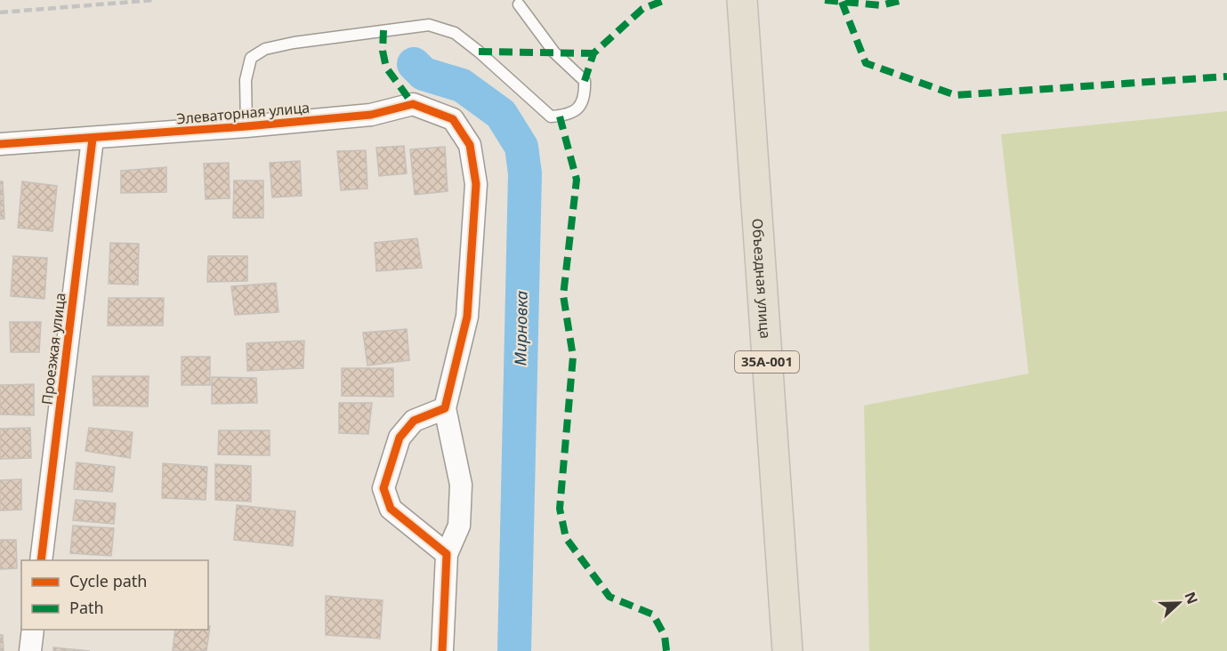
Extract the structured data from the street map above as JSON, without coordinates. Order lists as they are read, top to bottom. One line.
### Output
{"streets":{"highway":["Объездная улица","35А-001"],"street":["Элеваторная улица","Проезжая улица"]},"crossings":[["Элеваторная улица","Проезжая улица"]],"water":["Мирновка"],"legend":["Cycle path","Path"],"north":"right"}
